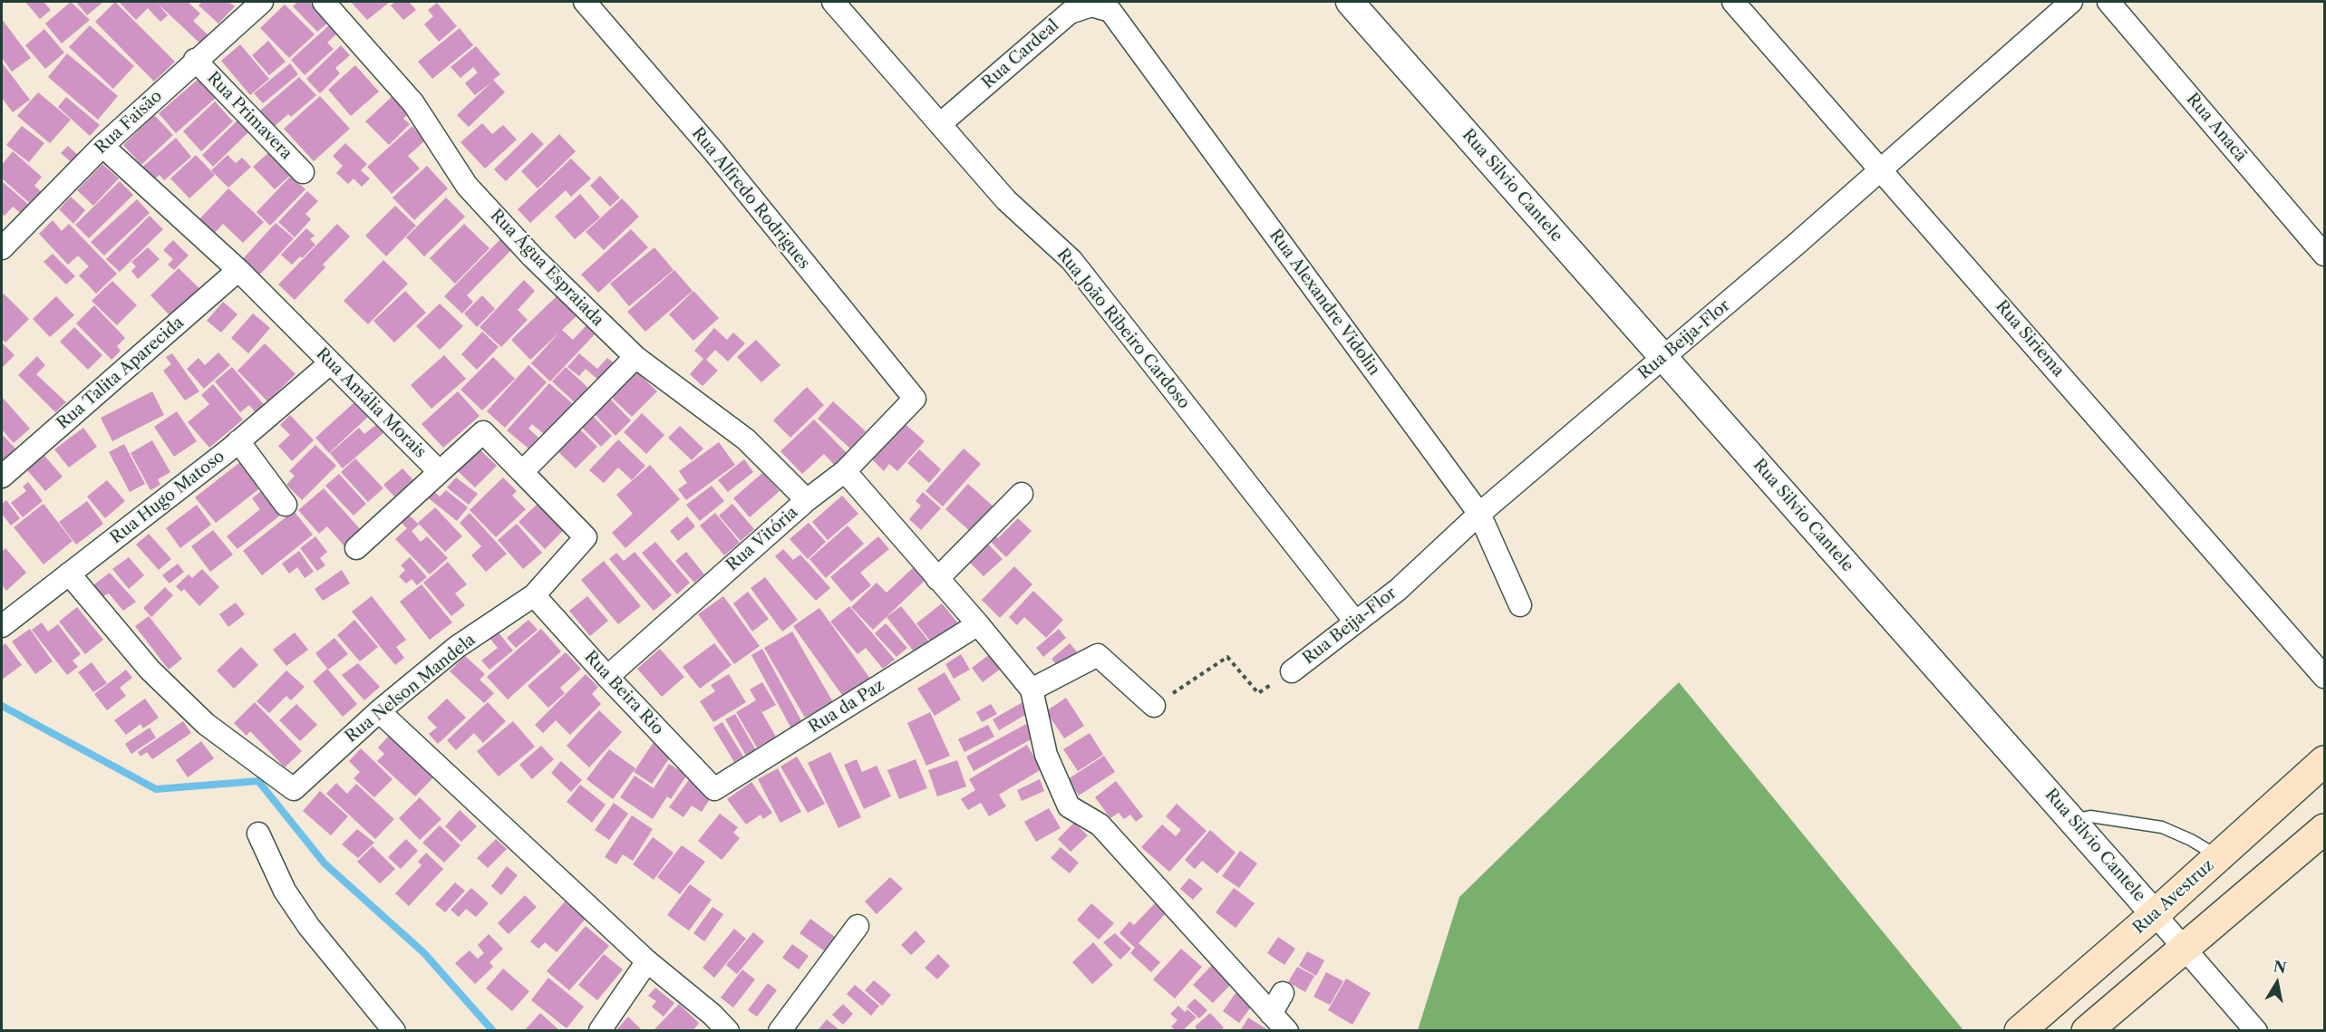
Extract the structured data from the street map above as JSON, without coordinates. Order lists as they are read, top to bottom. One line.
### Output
{"streets":{"main road":["Rua Avestruz"],"street":["Rua Cardeal","Rua Primavera","Rua Faisão","Rua Anacã","Rua Silvio Cantele","Rua Alfredo Rodrigues","Rua Água Espraiada","Rua Alexandre Vidolin","Rua João Ribeiro Cardoso","Rua Siriema","Rua Beija-Flor","Rua Talita Aparecida","Rua Amália Morais","Rua Hugo Matoso","Rua Vitória","Rua Nelson Mandela","Rua Beira Rio","Rua da Paz"]},"crossings":[["Rua Cardeal","Rua Alexandre Vidolin"],["Rua Cardeal","Rua João Ribeiro Cardoso"],["Rua Primavera","Rua Faisão"],["Rua Faisão","Rua Amália Morais"],["Rua Silvio Cantele","Rua Beija-Flor"],["Rua Silvio Cantele","Rua Avestruz"],["Rua Alfredo Rodrigues","Rua Vitória"],["Rua Água Espraiada","Rua Vitória"],["Rua Alexandre Vidolin","Rua Beija-Flor"],["Rua João Ribeiro Cardoso","Rua Beija-Flor"],["Rua Siriema","Rua Beija-Flor"],["Rua Talita Aparecida","Rua Amália Morais"],["Rua Amália Morais","Rua Hugo Matoso"],["Rua Amália Morais","Rua Nelson Mandela"],["Rua Hugo Matoso","Rua Nelson Mandela"],["Rua Vitória","Rua Beira Rio"],["Rua Nelson Mandela","Rua Beira Rio"],["Rua Beira Rio","Rua da Paz"]],"north":"top"}
